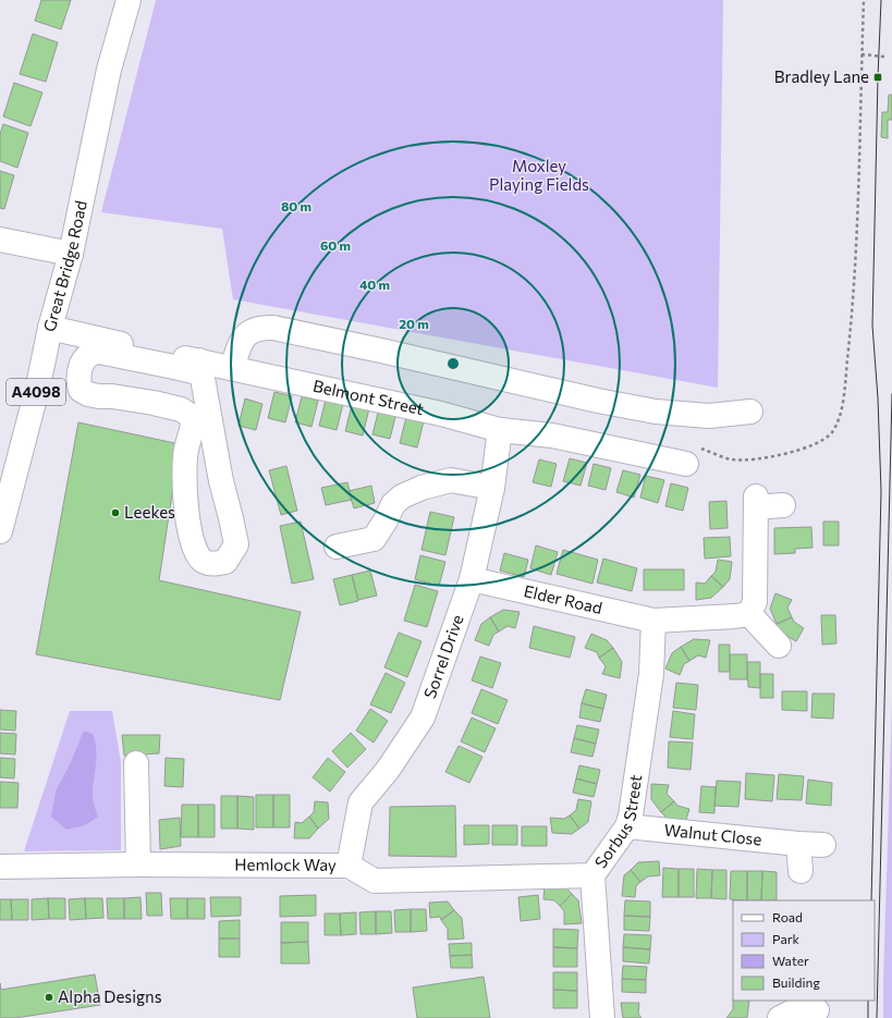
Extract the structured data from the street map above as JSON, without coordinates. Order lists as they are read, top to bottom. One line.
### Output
{"streets":{"street":["Great Bridge Road","A4098","Belmont Street","Elder Road","Sorrel Drive","Sorbus Street","Walnut Close","Hemlock Way"]},"crossings":[["Great Bridge Road","Belmont Street"],["Belmont Street","Sorrel Drive"],["Elder Road","Sorrel Drive"],["Elder Road","Sorbus Street"],["Sorrel Drive","Hemlock Way"],["Sorbus Street","Walnut Close"],["Sorbus Street","Hemlock Way"]],"parks":["Moxley Playing Fields"],"places":{"transit":["Bradley Lane"],"other":["Leekes","Alpha Designs"]},"legend":["Road","Park","Water","Building"],"rings":["80 m","60 m","40 m","20 m"]}
